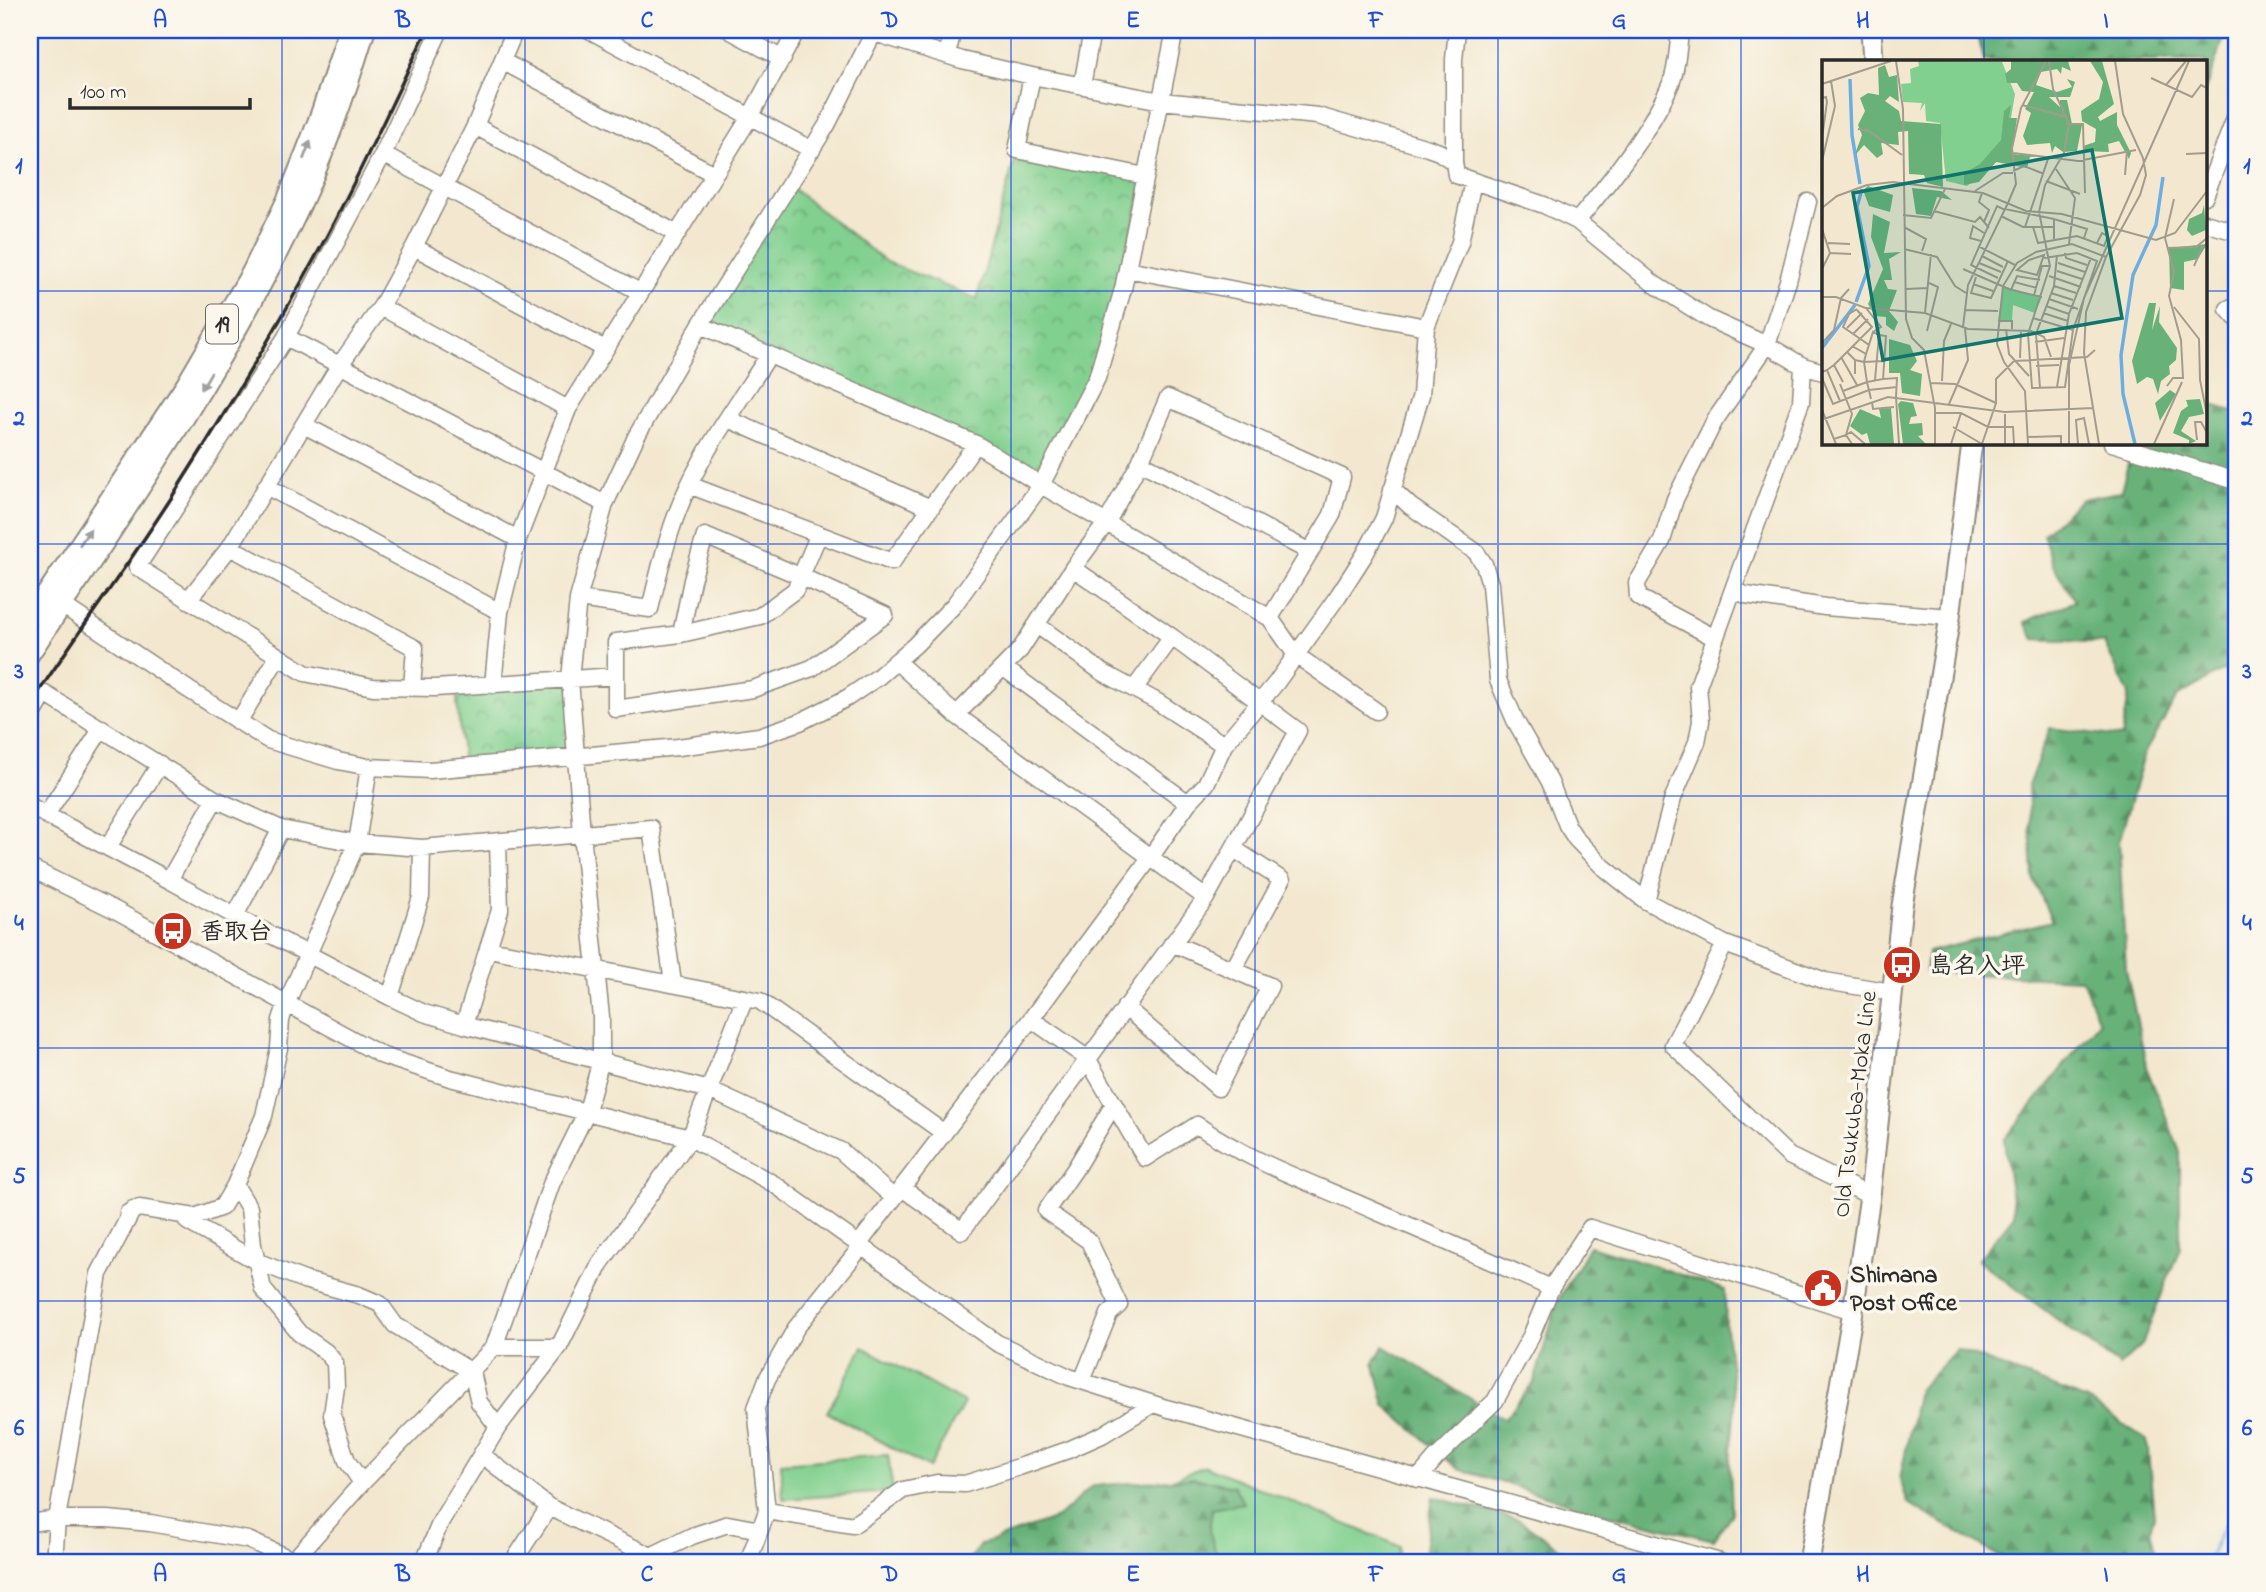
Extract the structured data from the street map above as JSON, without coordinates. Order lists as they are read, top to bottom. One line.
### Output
{"streets":{"main road":["19","Old Tsukuba-Moka Line"]},"places":{"bus stop":["香取台","島名入坪"],"public building":["Shimana Post Office"]},"scale_bar":"100 m","grid":{"columns":["A","B","C","D","E","F","G","H","I"],"rows":["1","2","3","4","5","6"]}}
